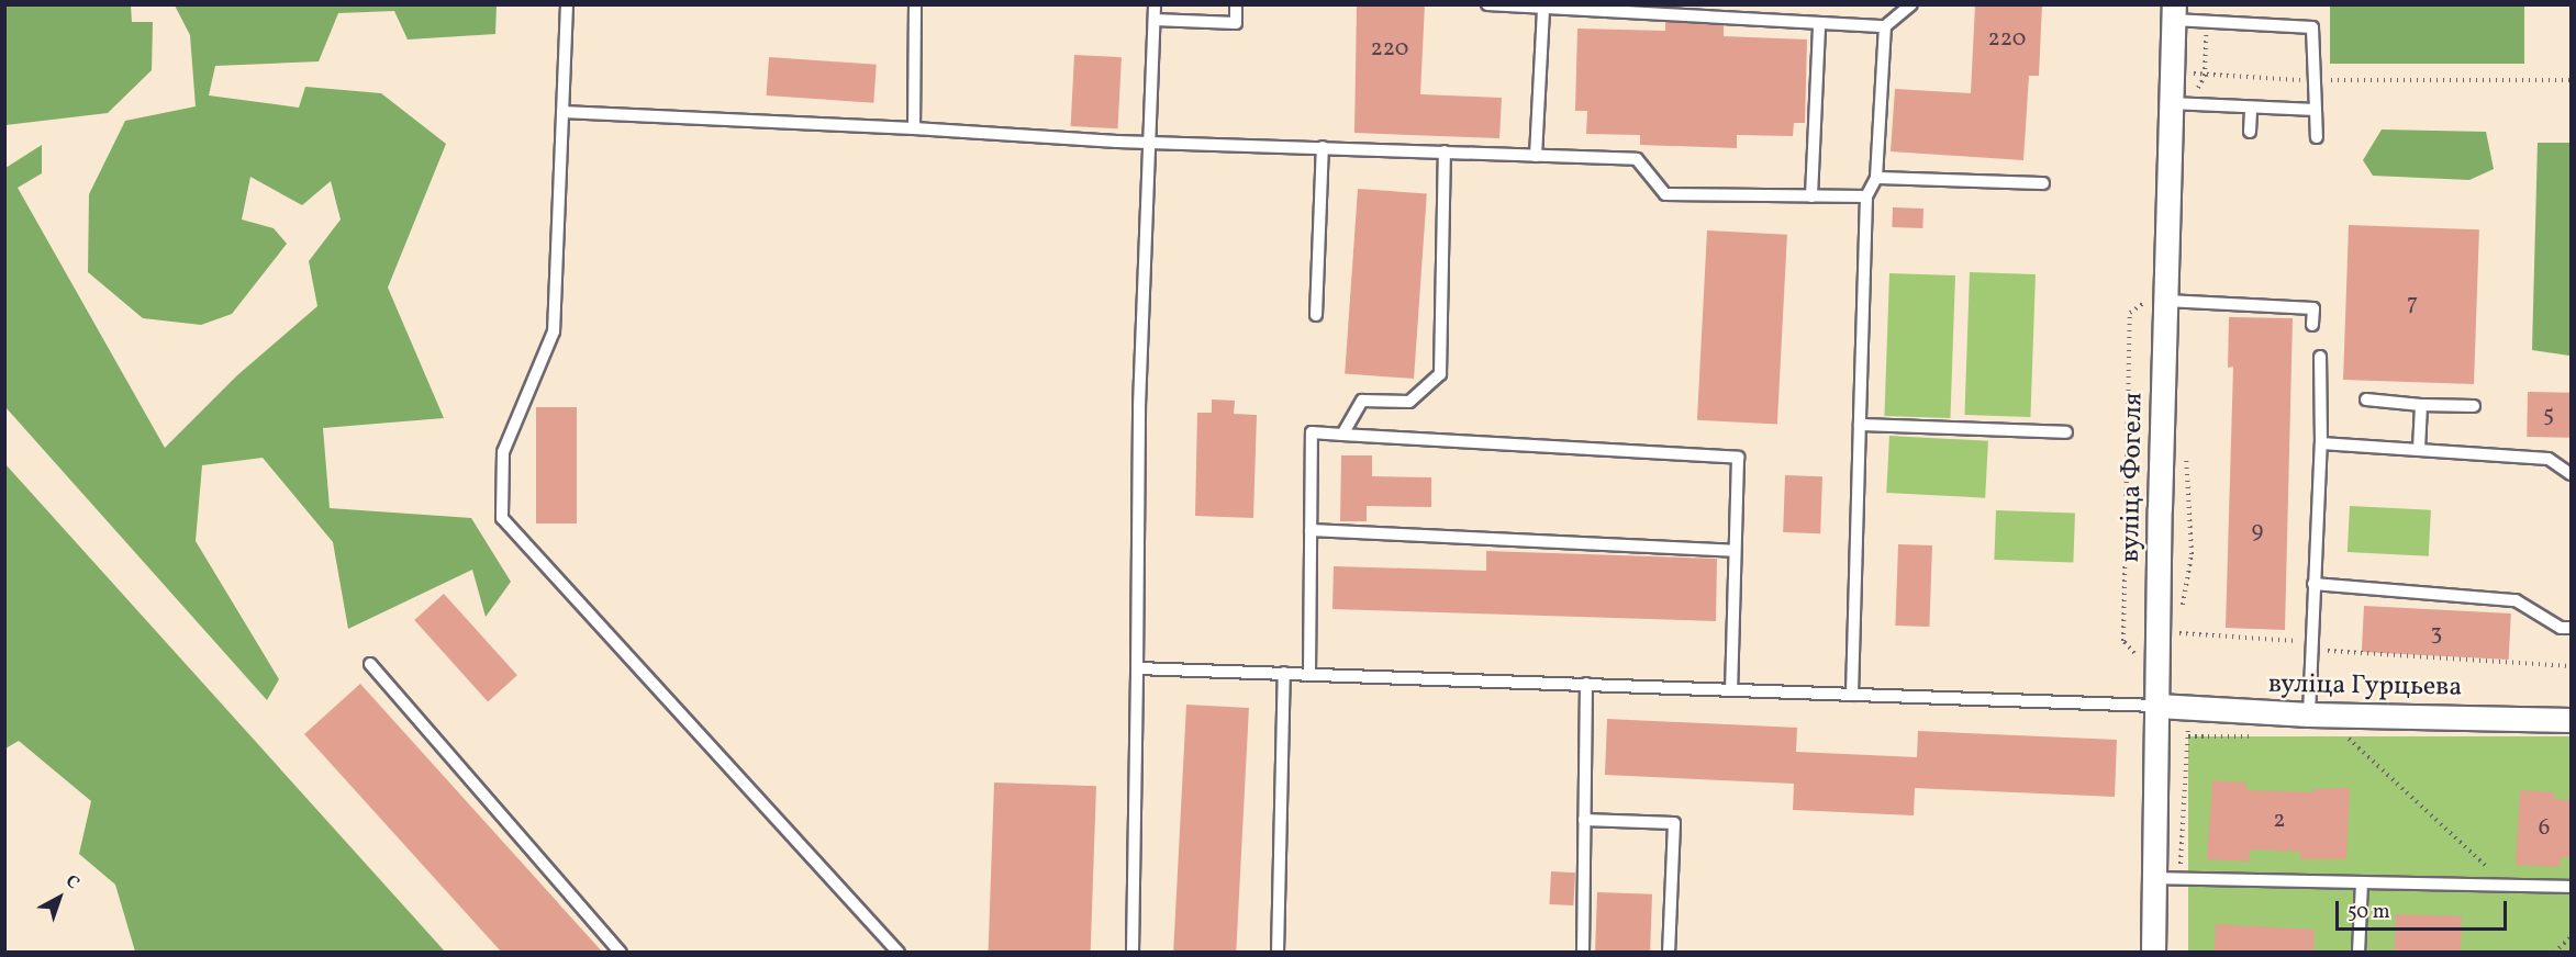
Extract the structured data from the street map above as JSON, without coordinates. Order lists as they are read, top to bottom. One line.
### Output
{"streets":{"street":["вуліца Фогеля","вуліца Гурцьева"]},"crossings":[["вуліца Фогеля","вуліца Гурцьева"]],"house_numbers":["220","220","7","5","9","3","2","6"],"scale_bar":"50 m","north":"top right"}
